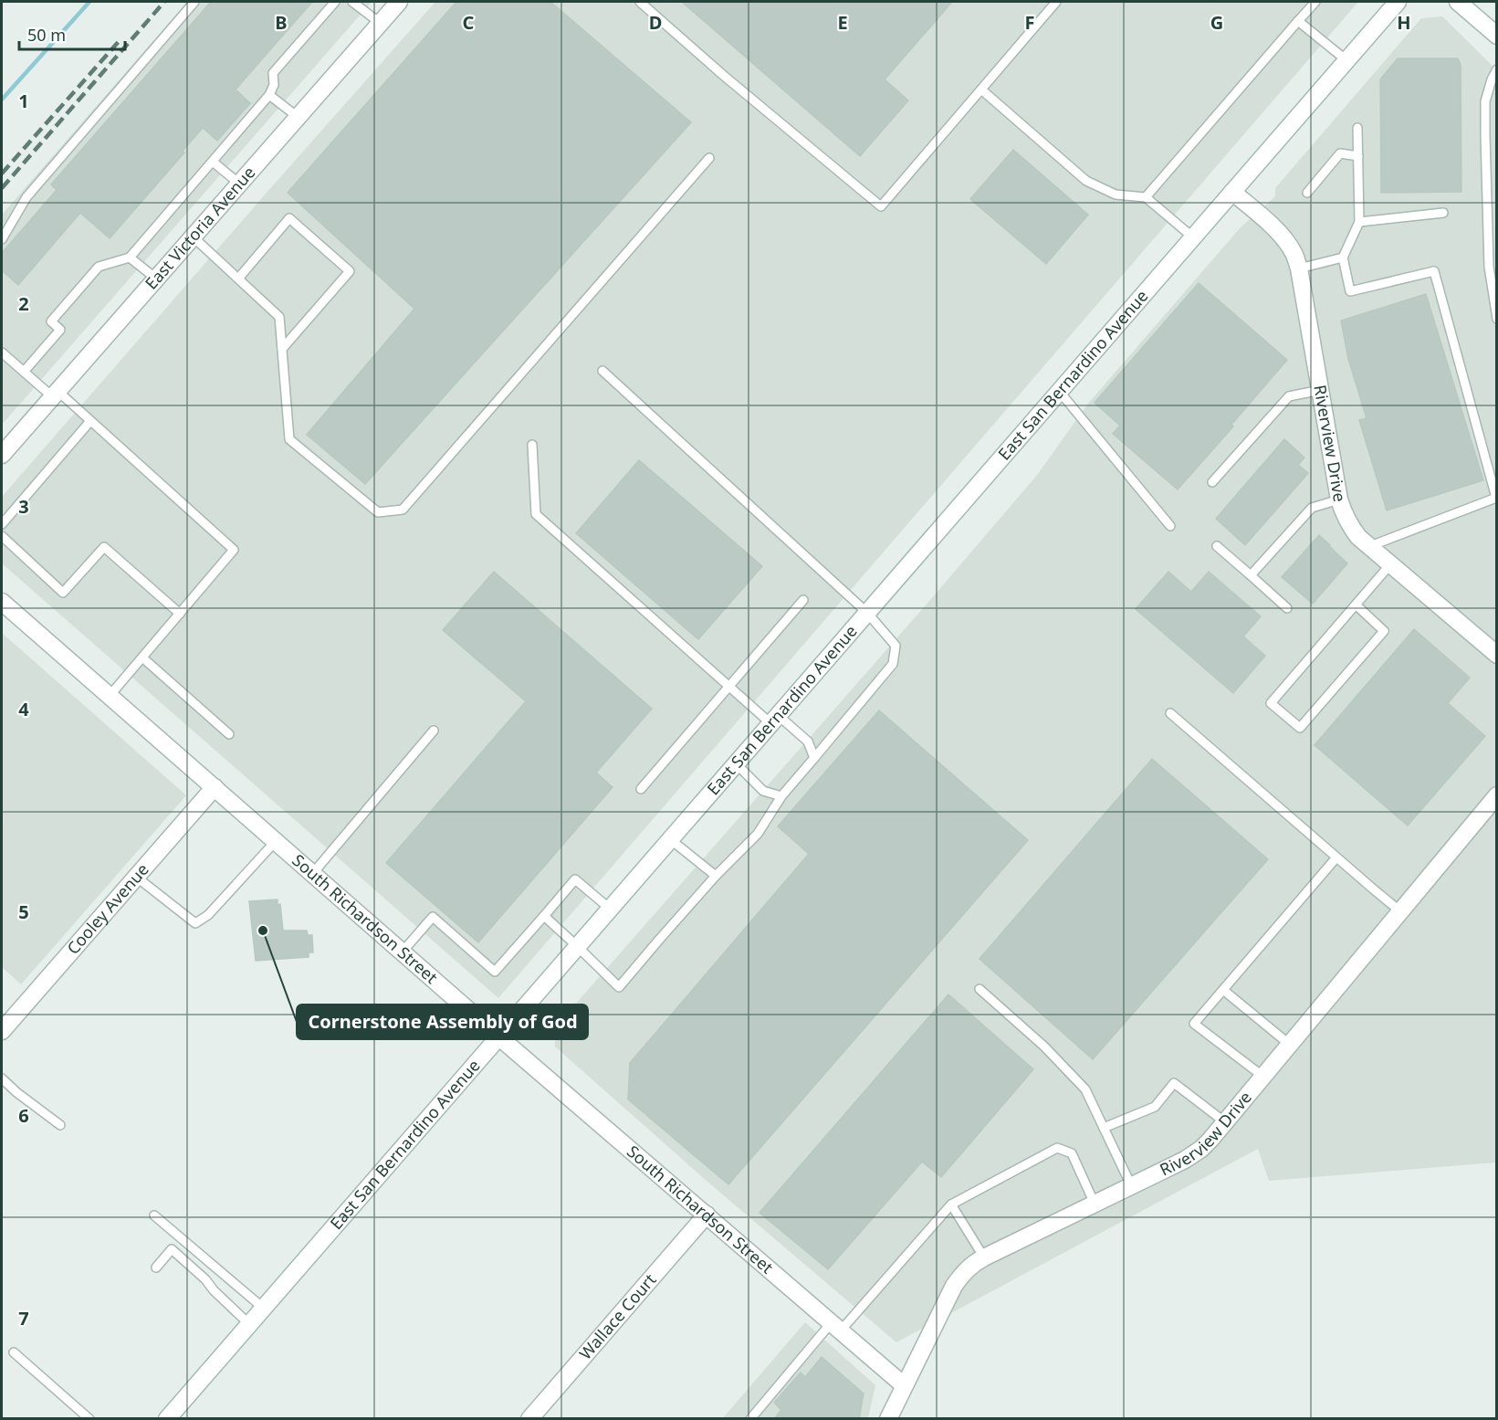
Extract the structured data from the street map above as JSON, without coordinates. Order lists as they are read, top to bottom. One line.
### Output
{"streets":{"street":["East Victoria Avenue","East San Bernardino Avenue","Riverview Drive","Cooley Avenue","South Richardson Street","Wallace Court"]},"crossings":[["East San Bernardino Avenue","Riverview Drive"],["East San Bernardino Avenue","South Richardson Street"],["Riverview Drive","South Richardson Street"],["Cooley Avenue","South Richardson Street"],["South Richardson Street","Wallace Court"]],"places":["Cornerstone Assembly of God"],"scale_bar":"50 m","grid":{"columns":["B","C","D","E","F","G","H"],"rows":["1","2","3","4","5","6","7"]}}
